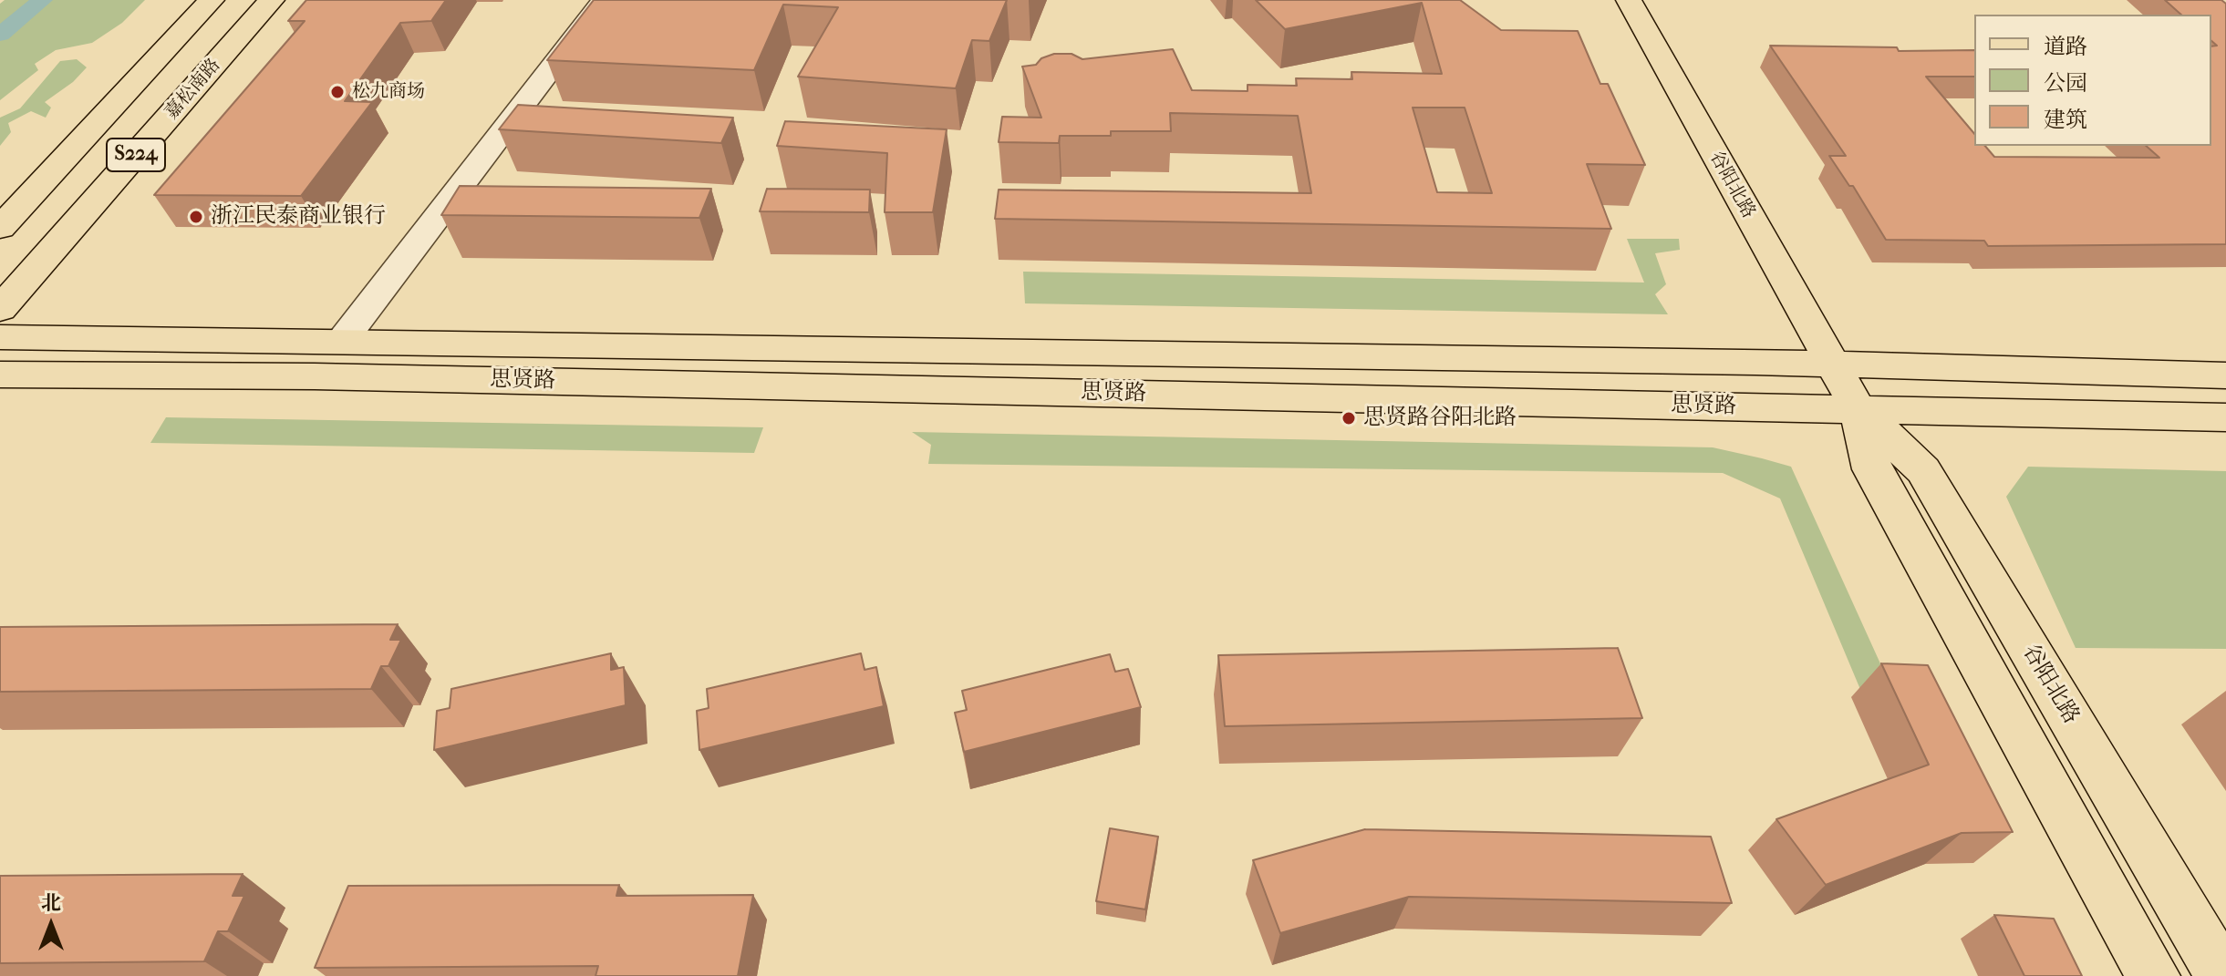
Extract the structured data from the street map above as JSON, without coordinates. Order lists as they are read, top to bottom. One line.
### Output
{"streets":{"main road":["嘉松南路","S224","谷阳北路","思贤路"]},"crossings":[["谷阳北路","思贤路"]],"places":["松九商场","浙江民泰商业银行","思贤路谷阳北路"],"legend":["道路","公园","建筑"],"north":"top"}
